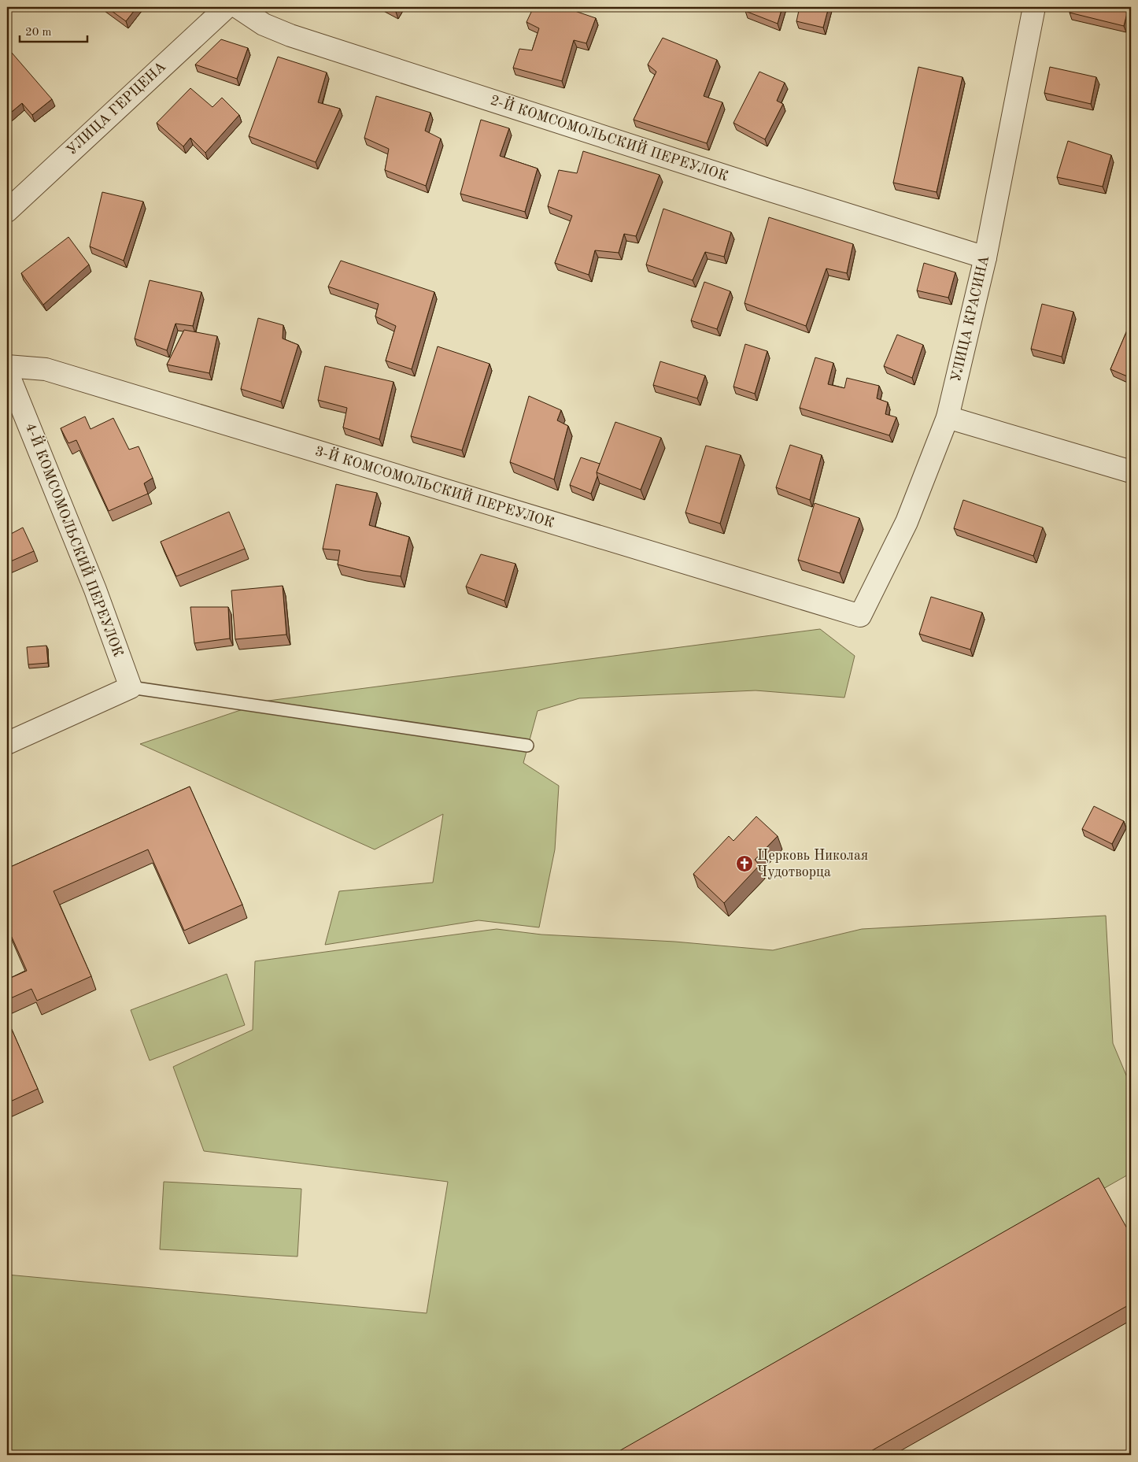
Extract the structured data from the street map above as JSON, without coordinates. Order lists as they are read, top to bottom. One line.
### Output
{"streets":{"street":["УЛИЦА ГЕРЦЕНА","2-Й КОМСОМОЛЬСКИЙ ПЕРЕУЛОК","УЛИЦА КРАСИНА","3-Й КОМСОМОЛЬСКИЙ ПЕРЕУЛОК","4-Й КОМСОМОЛЬСКИЙ ПЕРЕУЛОК"]},"crossings":[["2-Й КОМСОМОЛЬСКИЙ ПЕРЕУЛОК","УЛИЦА КРАСИНА"],["УЛИЦА КРАСИНА","3-Й КОМСОМОЛЬСКИЙ ПЕРЕУЛОК"]],"places":{"church":["Церковь Николая Чудотворца"]},"scale_bar":"20 m"}
